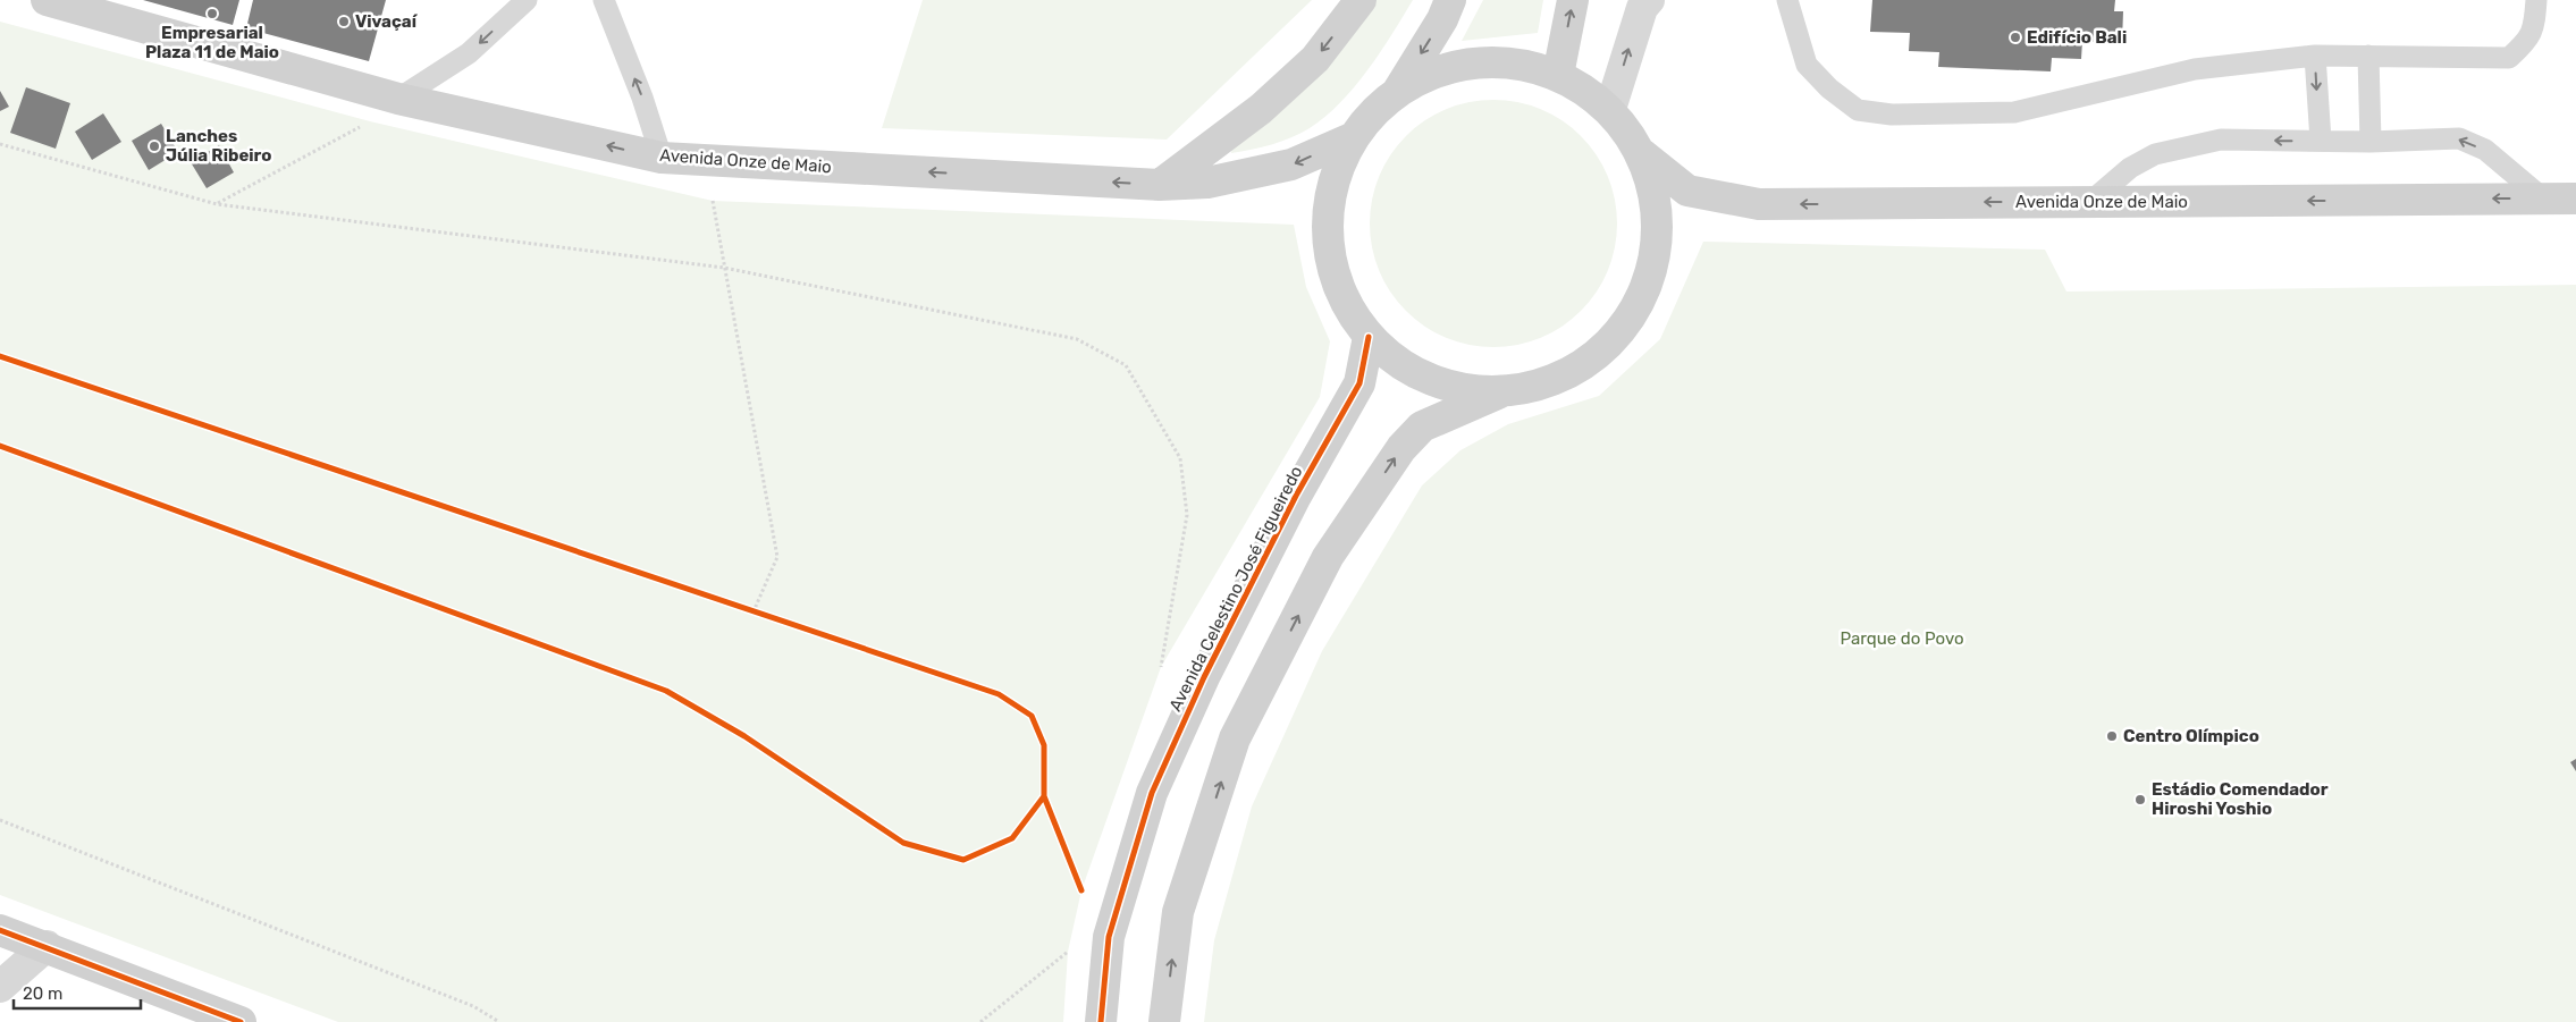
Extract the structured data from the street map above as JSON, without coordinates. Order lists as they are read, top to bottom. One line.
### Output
{"streets":{"street":["Avenida Onze de Maio","Avenida Celestino José Figueiredo"]},"one_way":["Avenida Onze de Maio"],"parks":["Parque do Povo"],"places":["Empresarial Plaza 11 de Maio","Vivaçaí","Edifício Bali","Lanches Júlia Ribeiro","Centro Olímpico","Estádio Comendador Hiroshi Yoshio"],"scale_bar":"20 m"}
